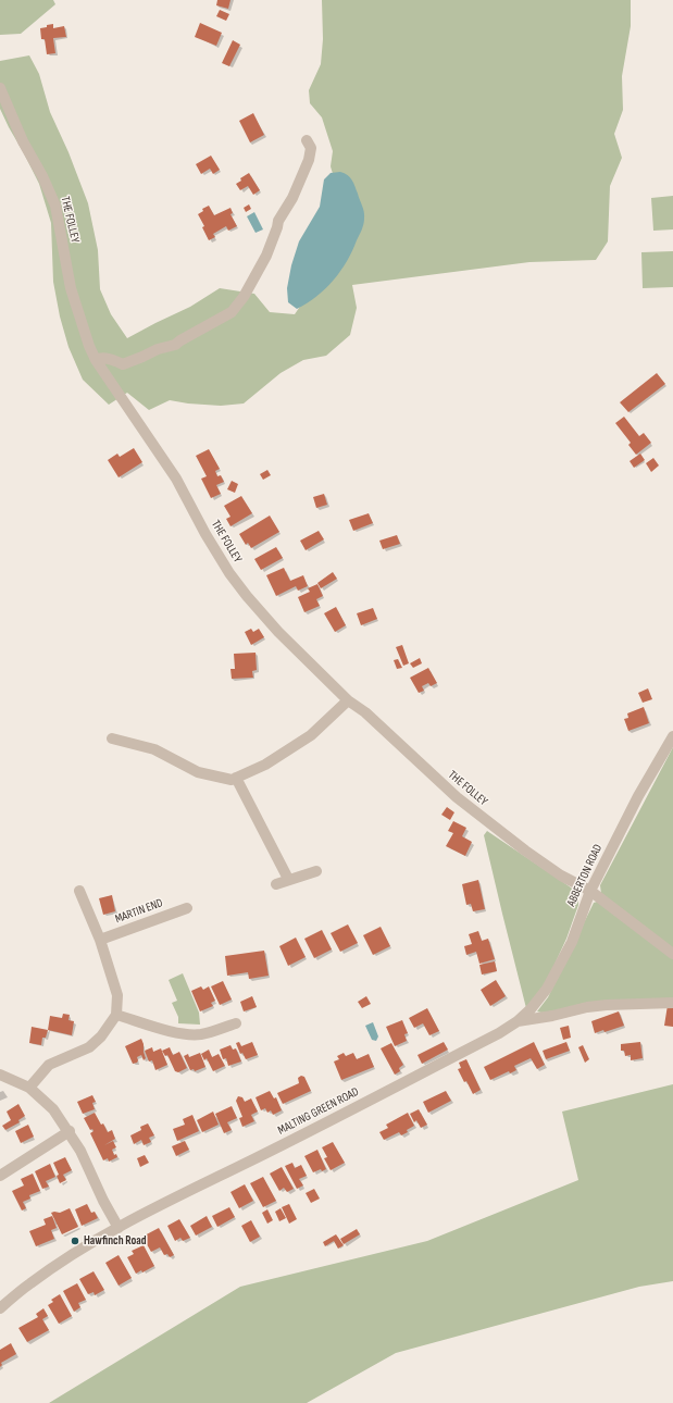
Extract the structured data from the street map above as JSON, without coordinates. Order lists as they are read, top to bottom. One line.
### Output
{"streets":{"street":["THE FOLLEY","ABBERTON ROAD","MARTIN END","MALTING GREEN ROAD"]},"crossings":[["THE FOLLEY","ABBERTON ROAD"],["ABBERTON ROAD","MALTING GREEN ROAD"]],"places":["Hawfinch Road"]}
